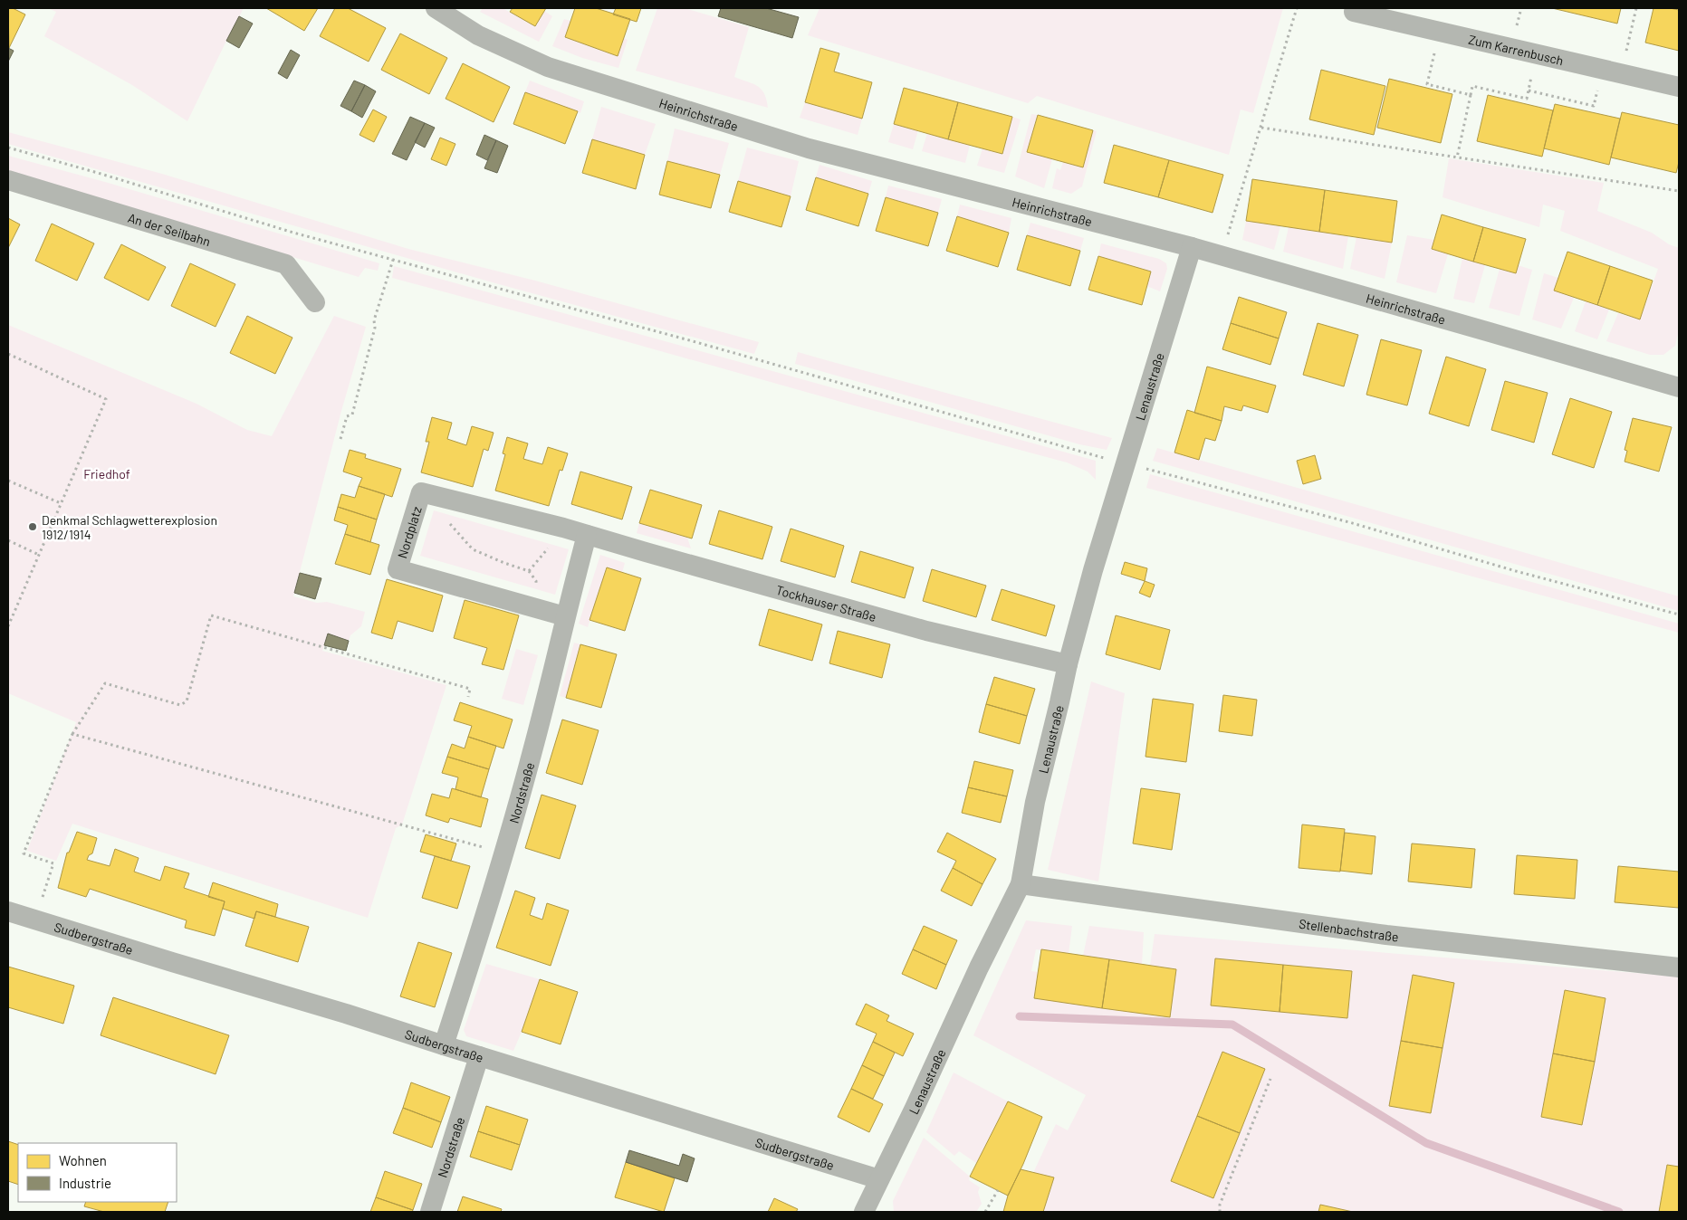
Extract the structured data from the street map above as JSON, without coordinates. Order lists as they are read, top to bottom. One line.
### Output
{"streets":{"street":["Zum Karrenbusch","Heinrichstraße","An der Seilbahn","Lenaustraße","Nordplatz","Tockhauser Straße","Nordstraße","Stellenbachstraße","Sudbergstraße"]},"crossings":[["Heinrichstraße","Lenaustraße"],["Lenaustraße","Tockhauser Straße"],["Lenaustraße","Stellenbachstraße"],["Lenaustraße","Sudbergstraße"],["Nordplatz","Tockhauser Straße"],["Nordplatz","Nordstraße"],["Tockhauser Straße","Nordstraße"],["Nordstraße","Sudbergstraße"]],"parks":["Friedhof"],"places":["Denkmal Schlagwetterexplosion 1912/1914"],"legend":["Wohnen","Industrie"]}
